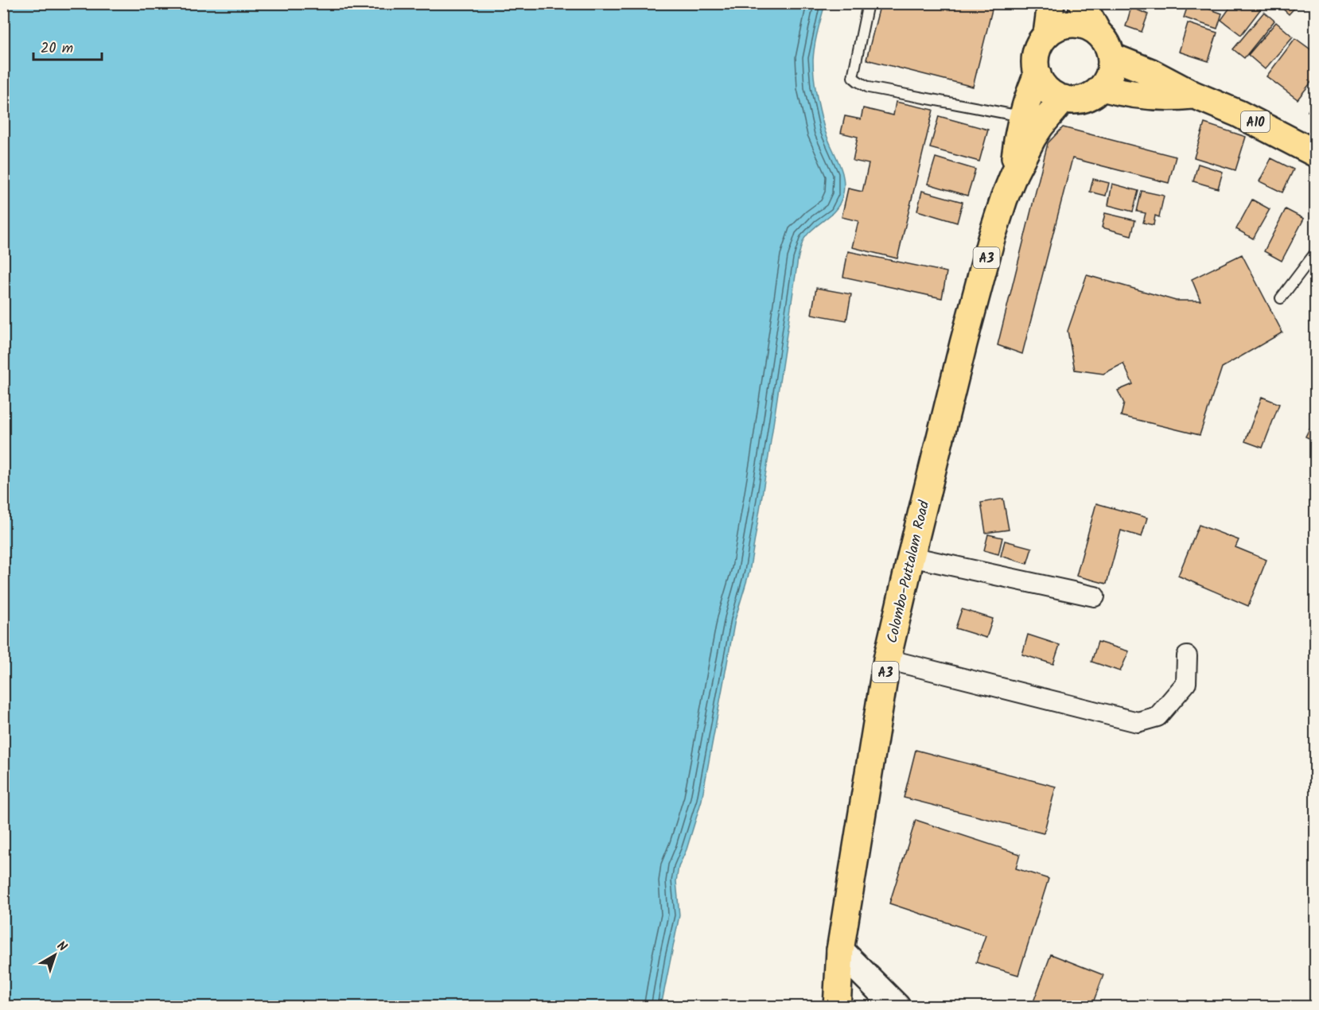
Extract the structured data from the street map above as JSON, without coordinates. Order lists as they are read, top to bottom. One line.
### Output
{"streets":{"main road":["A10","A3","Colombo-Puttalam Road"]},"crossings":[["A10","Colombo-Puttalam Road"]],"scale_bar":"20 m","north":"top right"}
